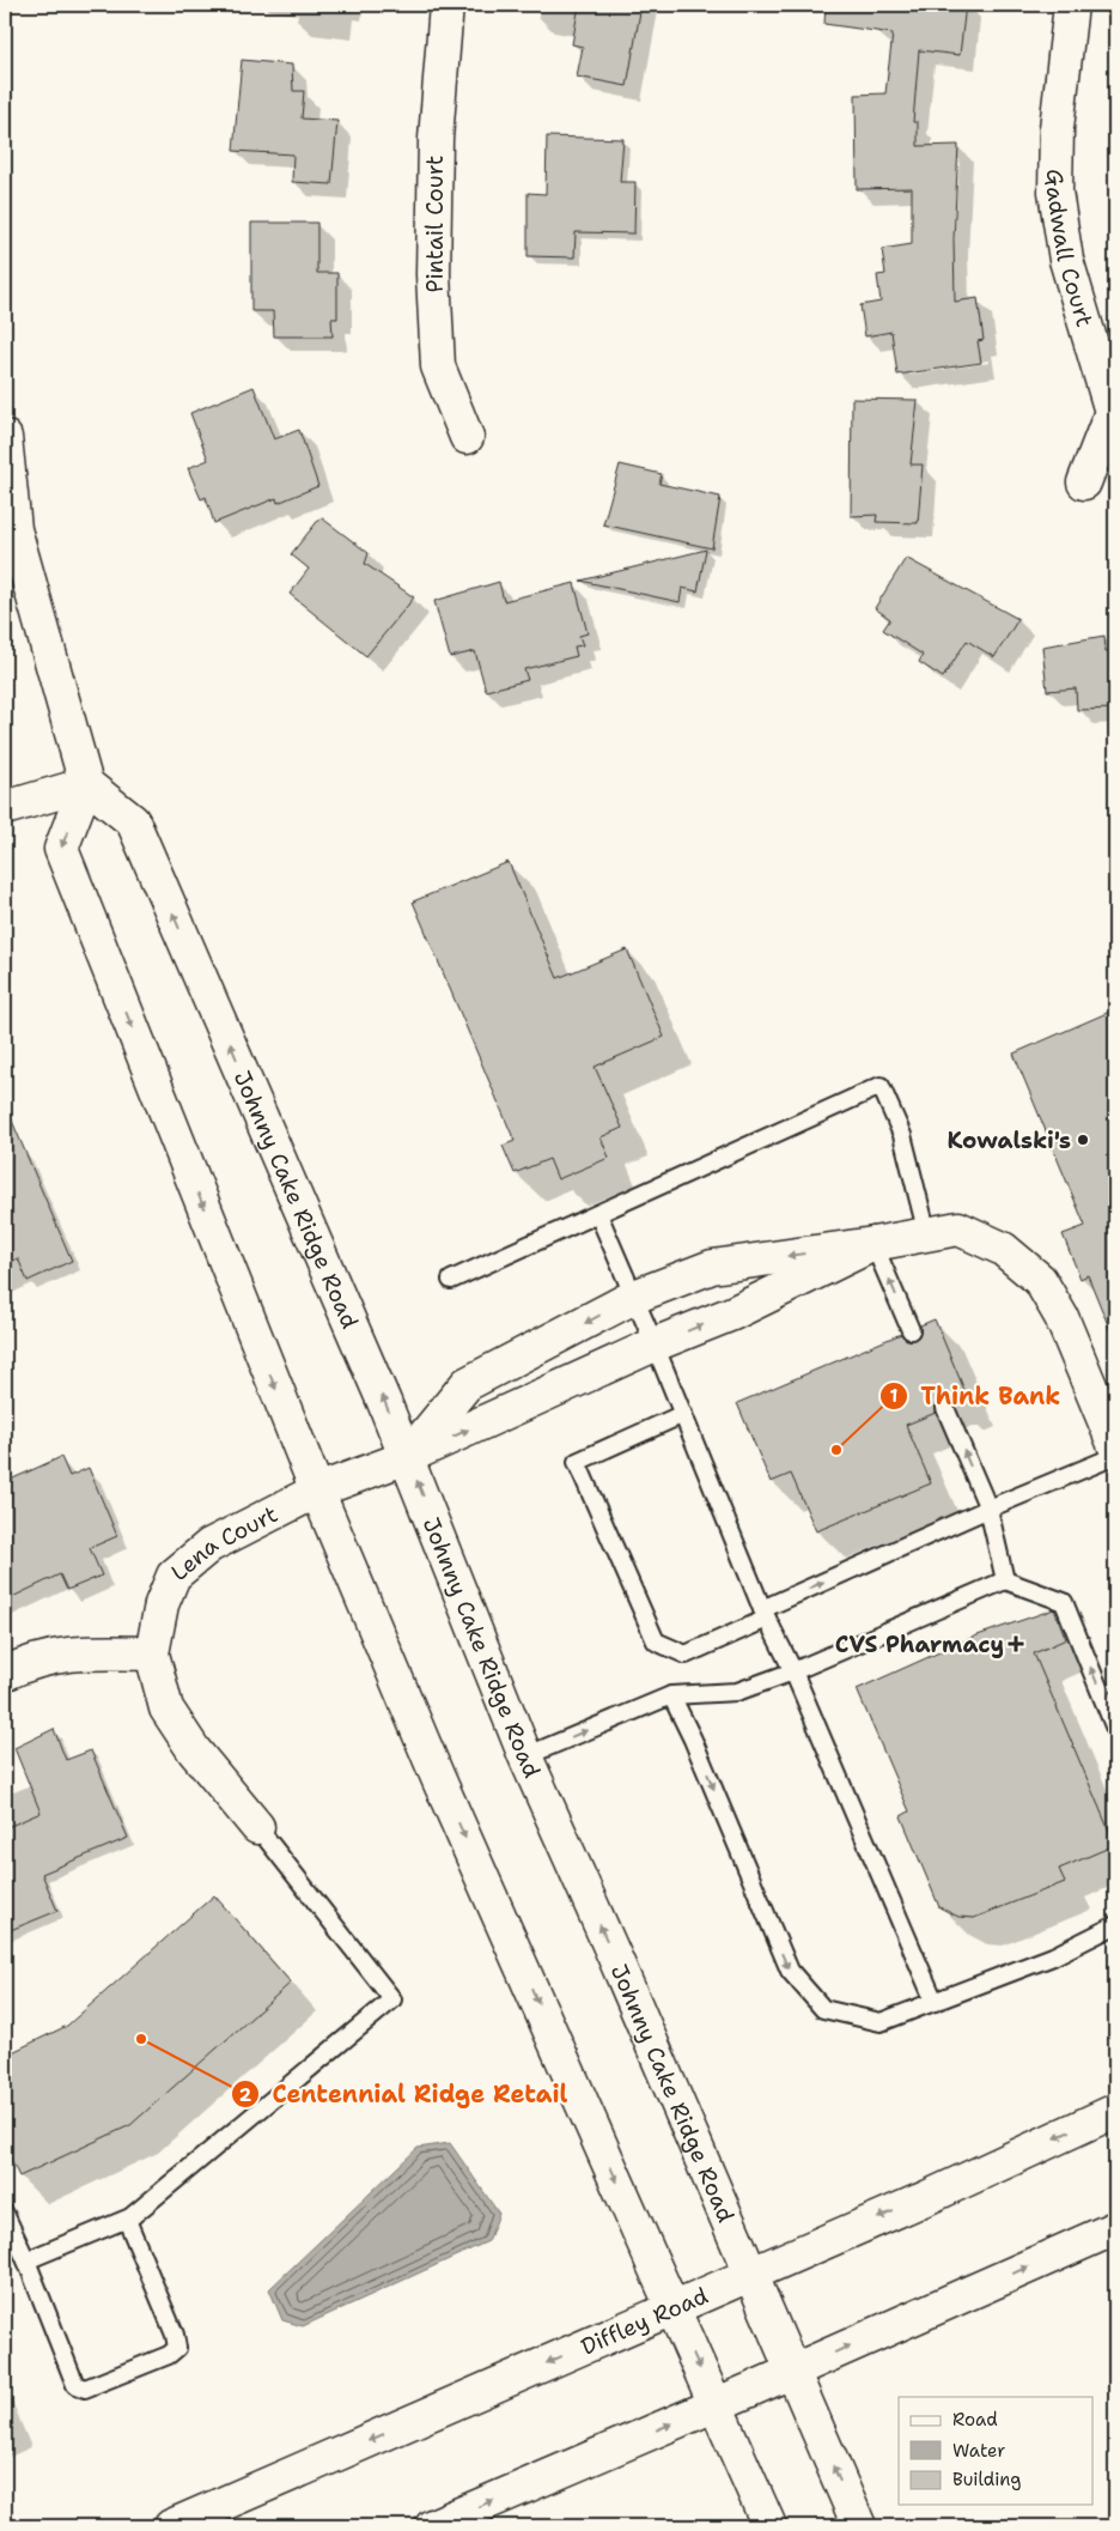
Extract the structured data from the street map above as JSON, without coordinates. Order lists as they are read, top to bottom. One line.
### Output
{"streets":{"street":["Pintail Court","Gadwall Court","Johnny Cake Ridge Road","Lena Court","Diffley Road"]},"crossings":[["Johnny Cake Ridge Road","Lena Court"],["Johnny Cake Ridge Road","Diffley Road"]],"places":{"other":["Kowalski's","Think Bank","Centennial Ridge Retail"],"health":["CVS Pharmacy"]},"legend":["Road","Water","Building"]}
